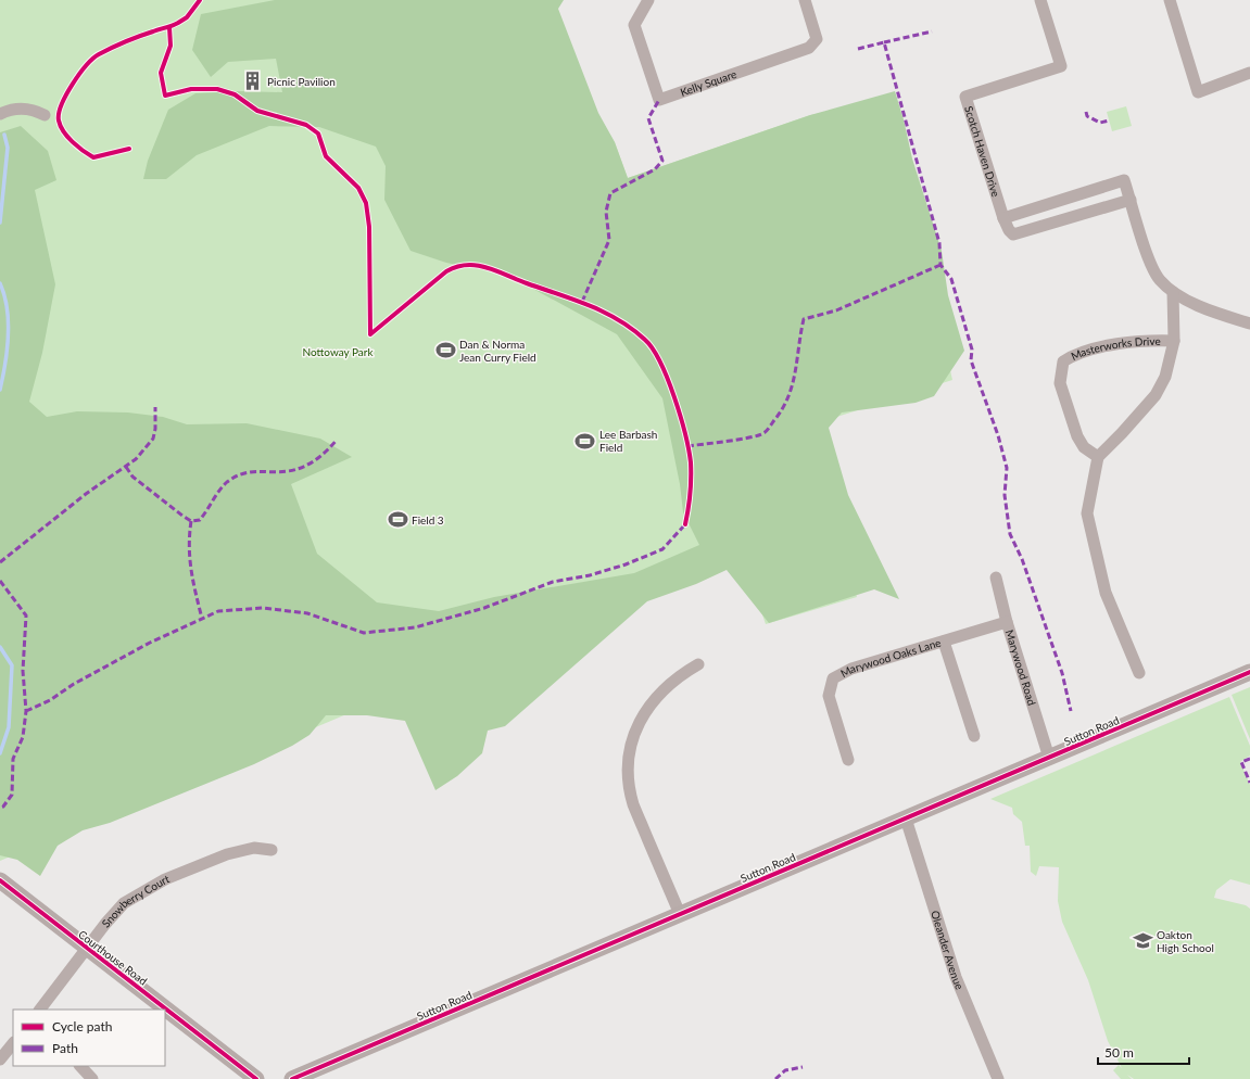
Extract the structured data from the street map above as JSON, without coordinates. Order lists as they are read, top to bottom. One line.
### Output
{"streets":{"street":["Kelly Square","Scotch Haven Drive","Masterworks Drive","Marywood Oaks Lane","Marywood Road","Sutton Road","Snowberry Court","Oleander Avenue","Courthouse Road"]},"crossings":[["Marywood Oaks Lane","Marywood Road"],["Marywood Road","Sutton Road"],["Sutton Road","Oleander Avenue"],["Snowberry Court","Courthouse Road"]],"parks":["Nottoway Park"],"places":{"building":["Picnic Pavilion"],"sports":["Dan & Norma Jean Curry Field","Lee Barbash Field","Field 3"],"school or university":["Oakton High School"]},"legend":["Cycle path","Path"],"scale_bar":"50 m"}
